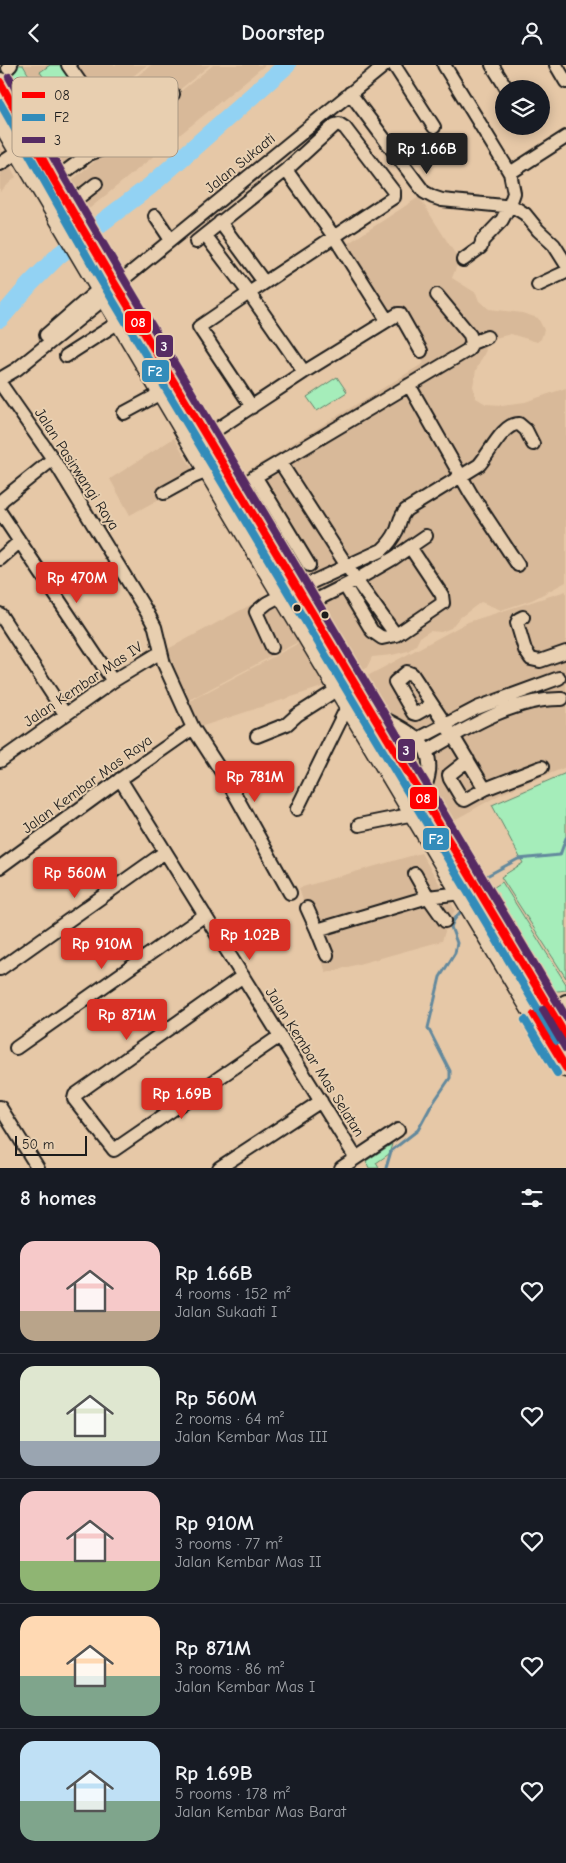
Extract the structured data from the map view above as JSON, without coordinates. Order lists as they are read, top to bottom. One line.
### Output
{"streets":{"street":["Jalan Sukaati","Jalan Pasirwangi Raya","Jalan Kembar Mas IV","Jalan Kembar Mas Raya","Jalan Kembar Mas Selatan"]},"crossings":[["Jalan Sukaati","Jalan Pasirwangi Raya"],["Jalan Pasirwangi Raya","Jalan Kembar Mas IV"],["Jalan Pasirwangi Raya","Jalan Kembar Mas Raya"],["Jalan Kembar Mas Raya","Jalan Kembar Mas Selatan"]],"lines":["transit line 3","transit line 08","transit line F2"],"legend":["08","F2","3"],"scale_bar":"50 m","page":{"header":"Doorstep","price":["Rp 1.66B","Rp 470M","Rp 781M","Rp 560M","Rp 1.02B","Rp 910M","Rp 871M","Rp 1.69B"],"scale":"50 m","heading":"8 homes","list":[{"name":"Rp 1.66B","note":"4 rooms · 152 m² · Jalan Sukaati I"},{"name":"Rp 560M","note":"2 rooms · 64 m² · Jalan Kembar Mas III"},{"name":"Rp 910M","note":"3 rooms · 77 m² · Jalan Kembar Mas II"},{"name":"Rp 871M","note":"3 rooms · 86 m² · Jalan Kembar Mas I"},{"name":"Rp 1.69B","note":"5 rooms · 178 m² · Jalan Kembar Mas Barat"}]}}
